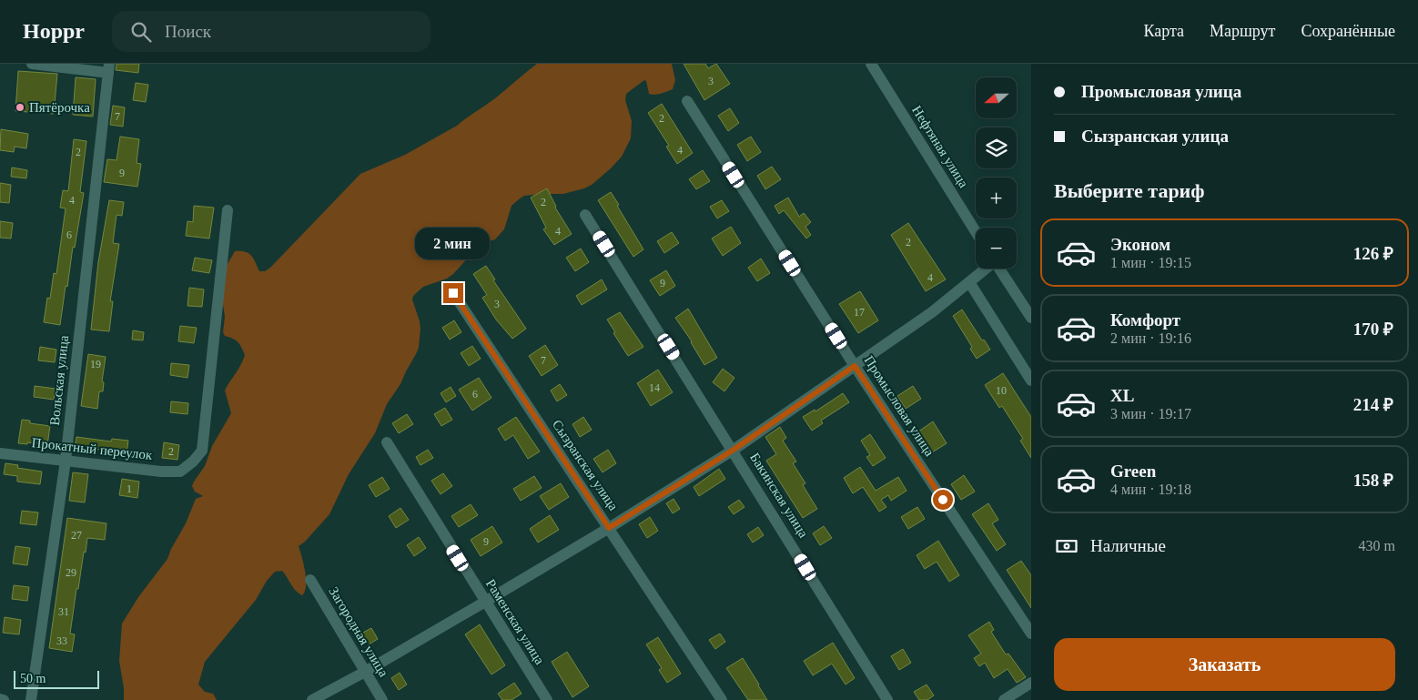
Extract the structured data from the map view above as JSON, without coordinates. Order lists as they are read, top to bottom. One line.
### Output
{"streets":{"street":["Нефтяная улица","Вольская улица","Промысловая улица","Прокатный переулок","Сызранская улица","Бакинская улица","Раменская улица","Загородная улица"]},"crossings":[["Вольская улица","Прокатный переулок"]],"places":["Пятёрочка"],"house_numbers":["3","7","2","4","2","9","4","2","4","6","2","4","9","3","17","7","19","14","10","6","2","1","27","9","29","31","33"],"scale_bar":"50 m","north":"left","page":{"header":"Hoppr","search":"Поиск","nav":["Карта","Маршрут","Сохранённые"],"banner":["Промысловая улица","Сызранская улица"],"map_buttons":["+","−"],"heading":"Выберите тариф","list":[{"name":"Эконом","note":"1 мин · 19:15","value":"126 ₽"},{"name":"Комфорт","note":"2 мин · 19:16","value":"170 ₽"},{"name":"XL","note":"3 мин · 19:17","value":"214 ₽"},{"name":"Green","note":"4 мин · 19:18","value":"158 ₽"}],"bubble":"2 мин","pay":["Наличные","430 m"],"buttons":"Заказать","scale":"50 m"}}
